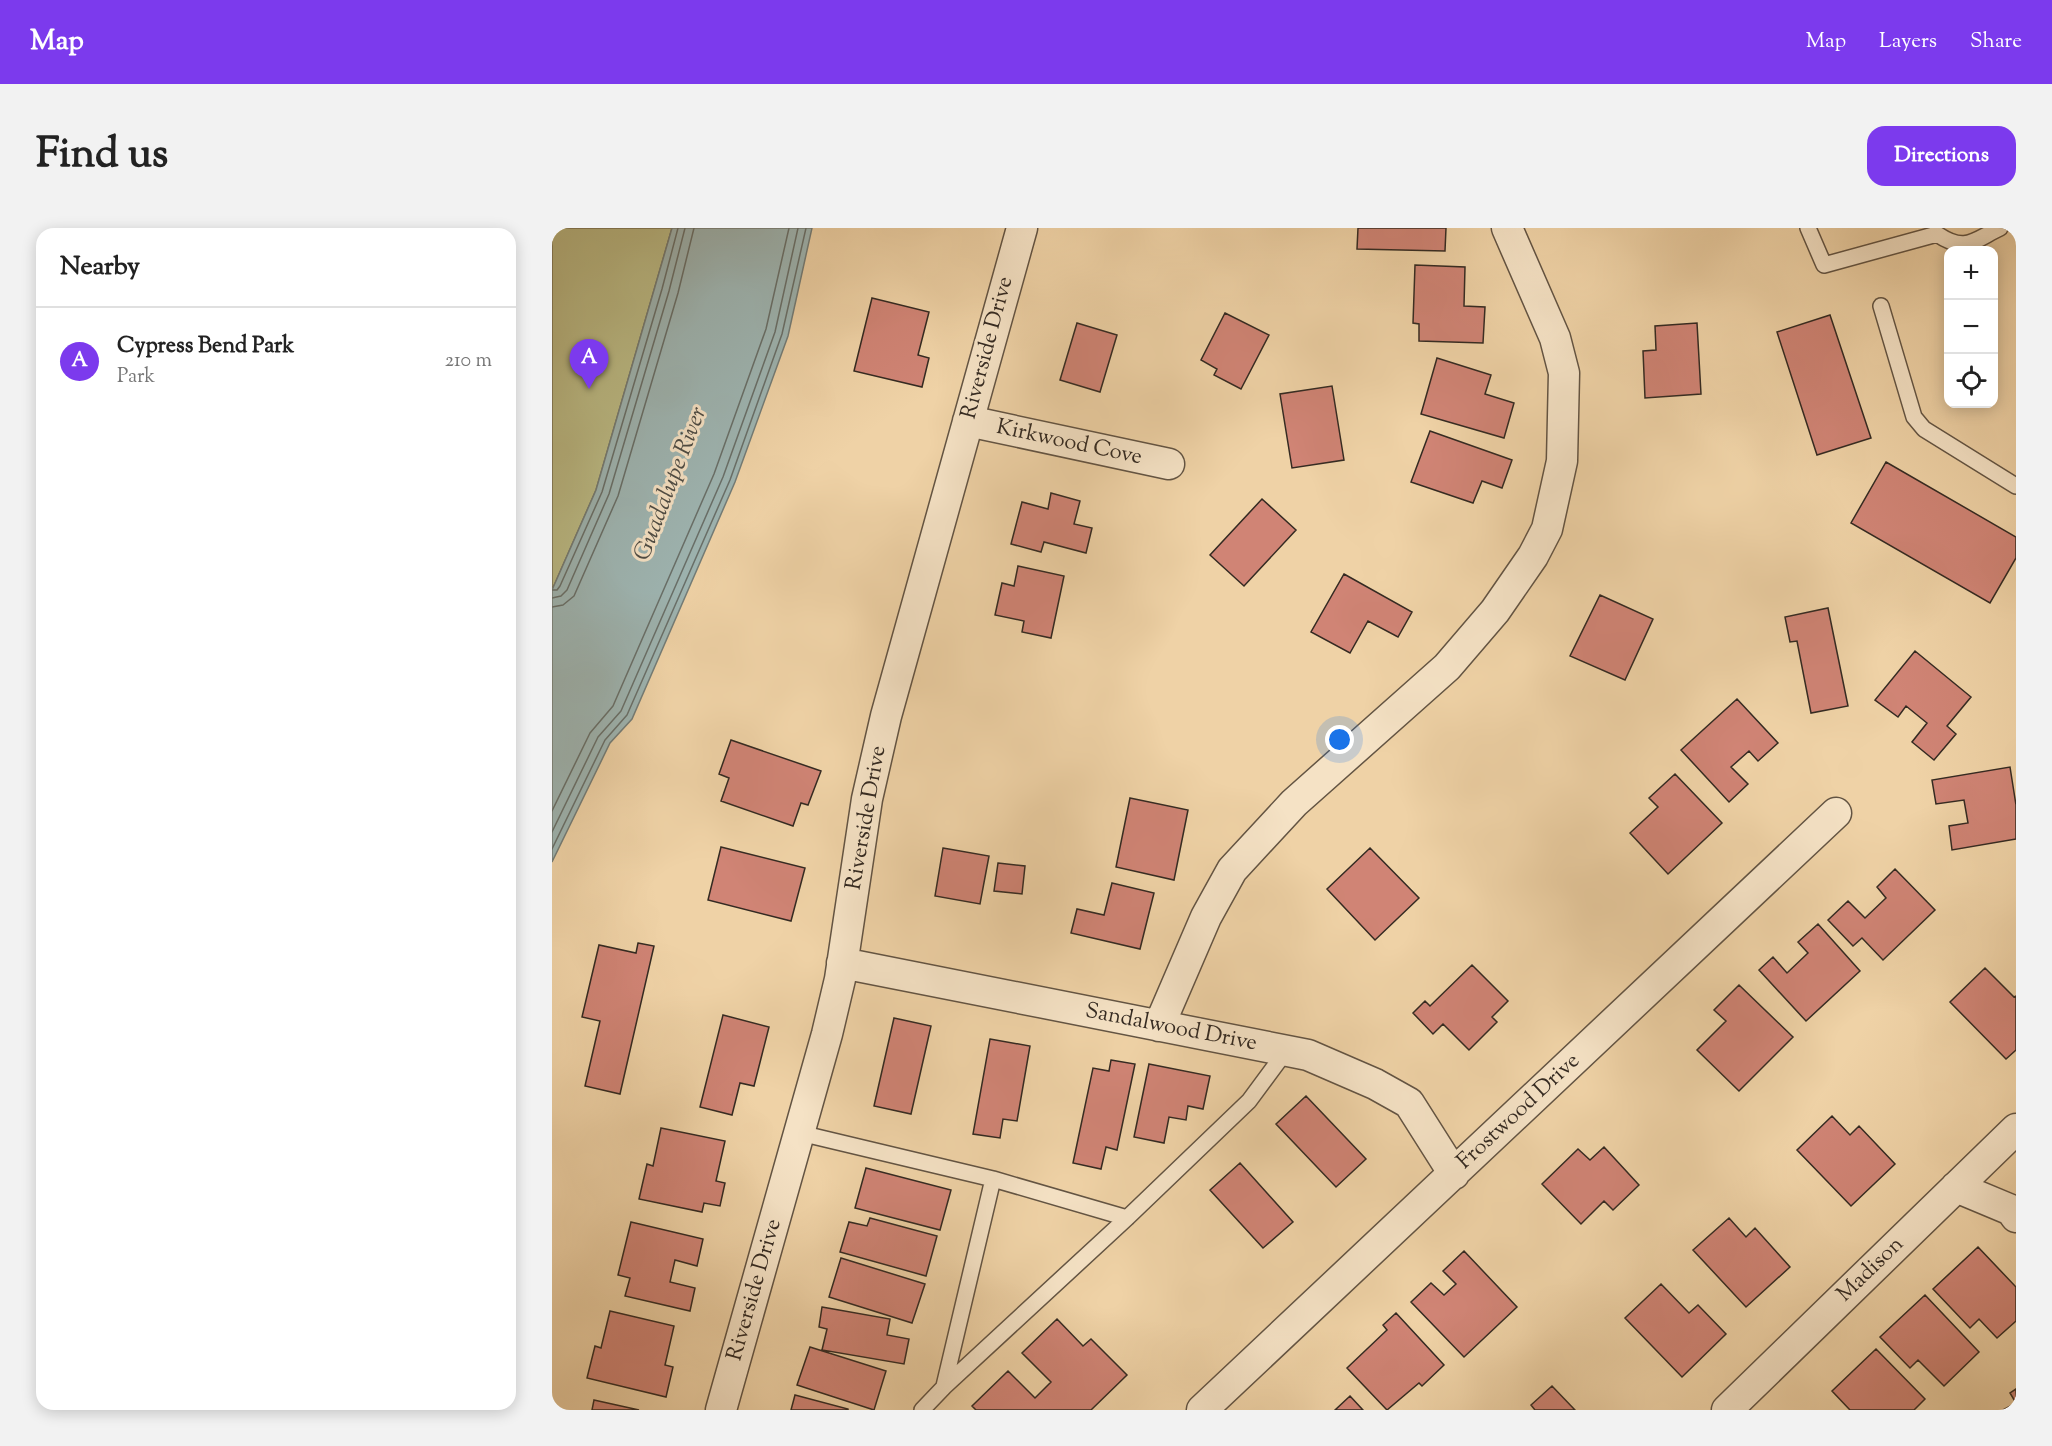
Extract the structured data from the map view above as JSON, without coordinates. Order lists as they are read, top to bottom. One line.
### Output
{"streets":{"street":["Riverside Drive","Kirkwood Cove","Sandalwood Drive","Frostwood Drive","Madison"]},"crossings":[["Riverside Drive","Kirkwood Cove"],["Riverside Drive","Sandalwood Drive"],["Sandalwood Drive","Frostwood Drive"]],"water":["Guadalupe River"],"page":{"header":"Map","nav":["Map","Layers","Share"],"title":"Find us","buttons":"Directions","heading":"Nearby","map_buttons":["+","−"],"list":[{"mark":"A","name":"Cypress Bend Park","note":"Park","value":"210 m"}],"pins":"A"}}
